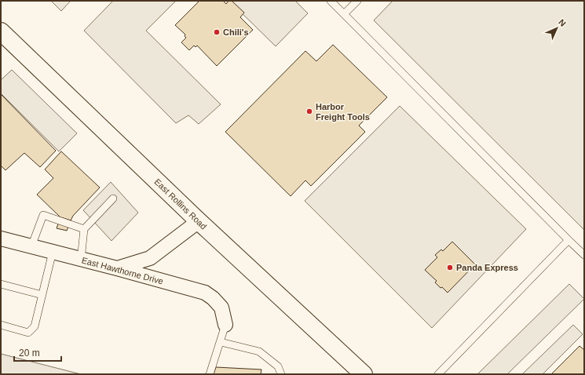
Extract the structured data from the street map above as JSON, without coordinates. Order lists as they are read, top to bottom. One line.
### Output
{"streets":{"main road":["East Rollins Road"],"street":["East Hawthorne Drive"]},"places":["Chili's","Harbor Freight Tools","Panda Express"],"scale_bar":"20 m","north":"top right"}
